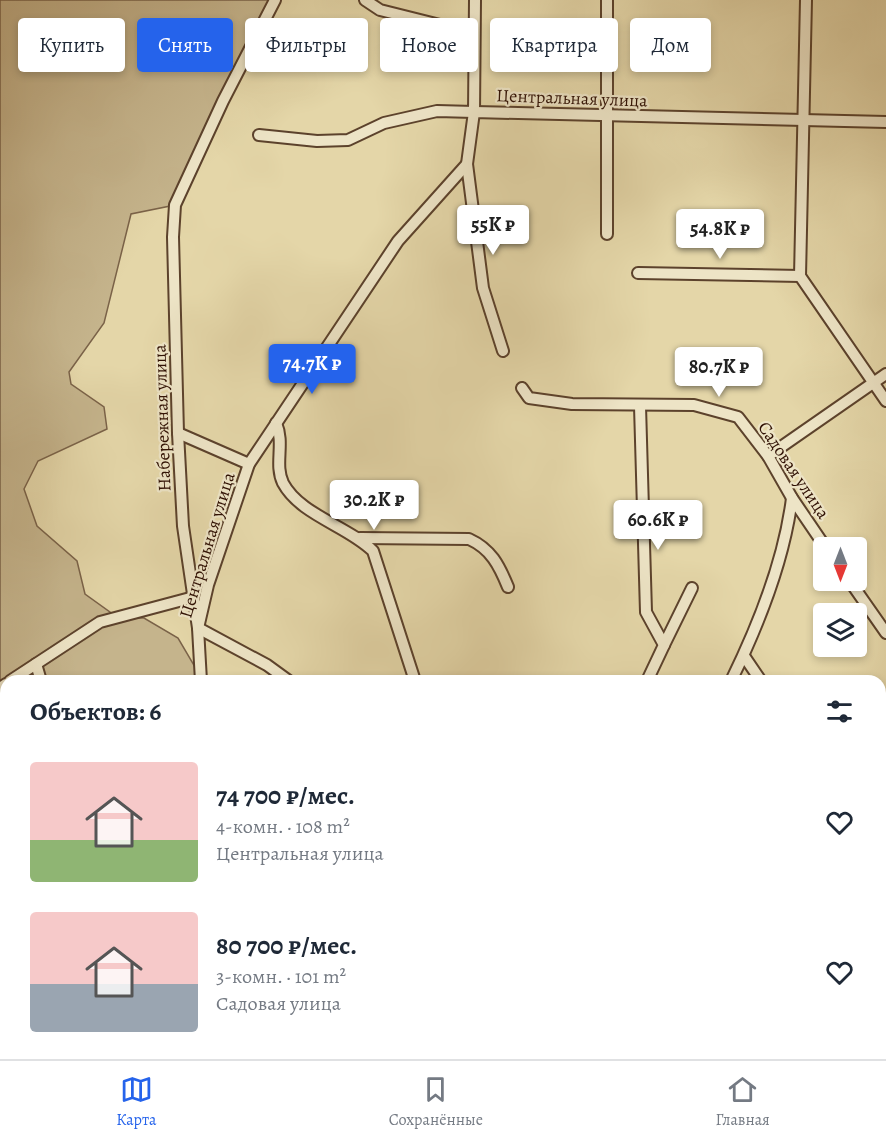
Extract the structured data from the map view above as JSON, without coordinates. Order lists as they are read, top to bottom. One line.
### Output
{"streets":{"street":["Центральная улица","Набережная улица","Садовая улица"]},"crossings":[["Центральная улица","Набережная улица"]],"north":"bottom","page":{"chip":["Купить","Снять","Фильтры","Новое","Квартира","Дом"],"price":["55K ₽","54.8K ₽","74.7K ₽","80.7K ₽","30.2K ₽","60.6K ₽"],"heading":"Объектов: 6","list":[{"name":"74 700 ₽/мес.","note":"4-комн. · 108 m² · Центральная улица"},{"name":"80 700 ₽/мес.","note":"3-комн. · 101 m² · Садовая улица"}],"tabs":["Карта","Сохранённые","Главная"]}}
